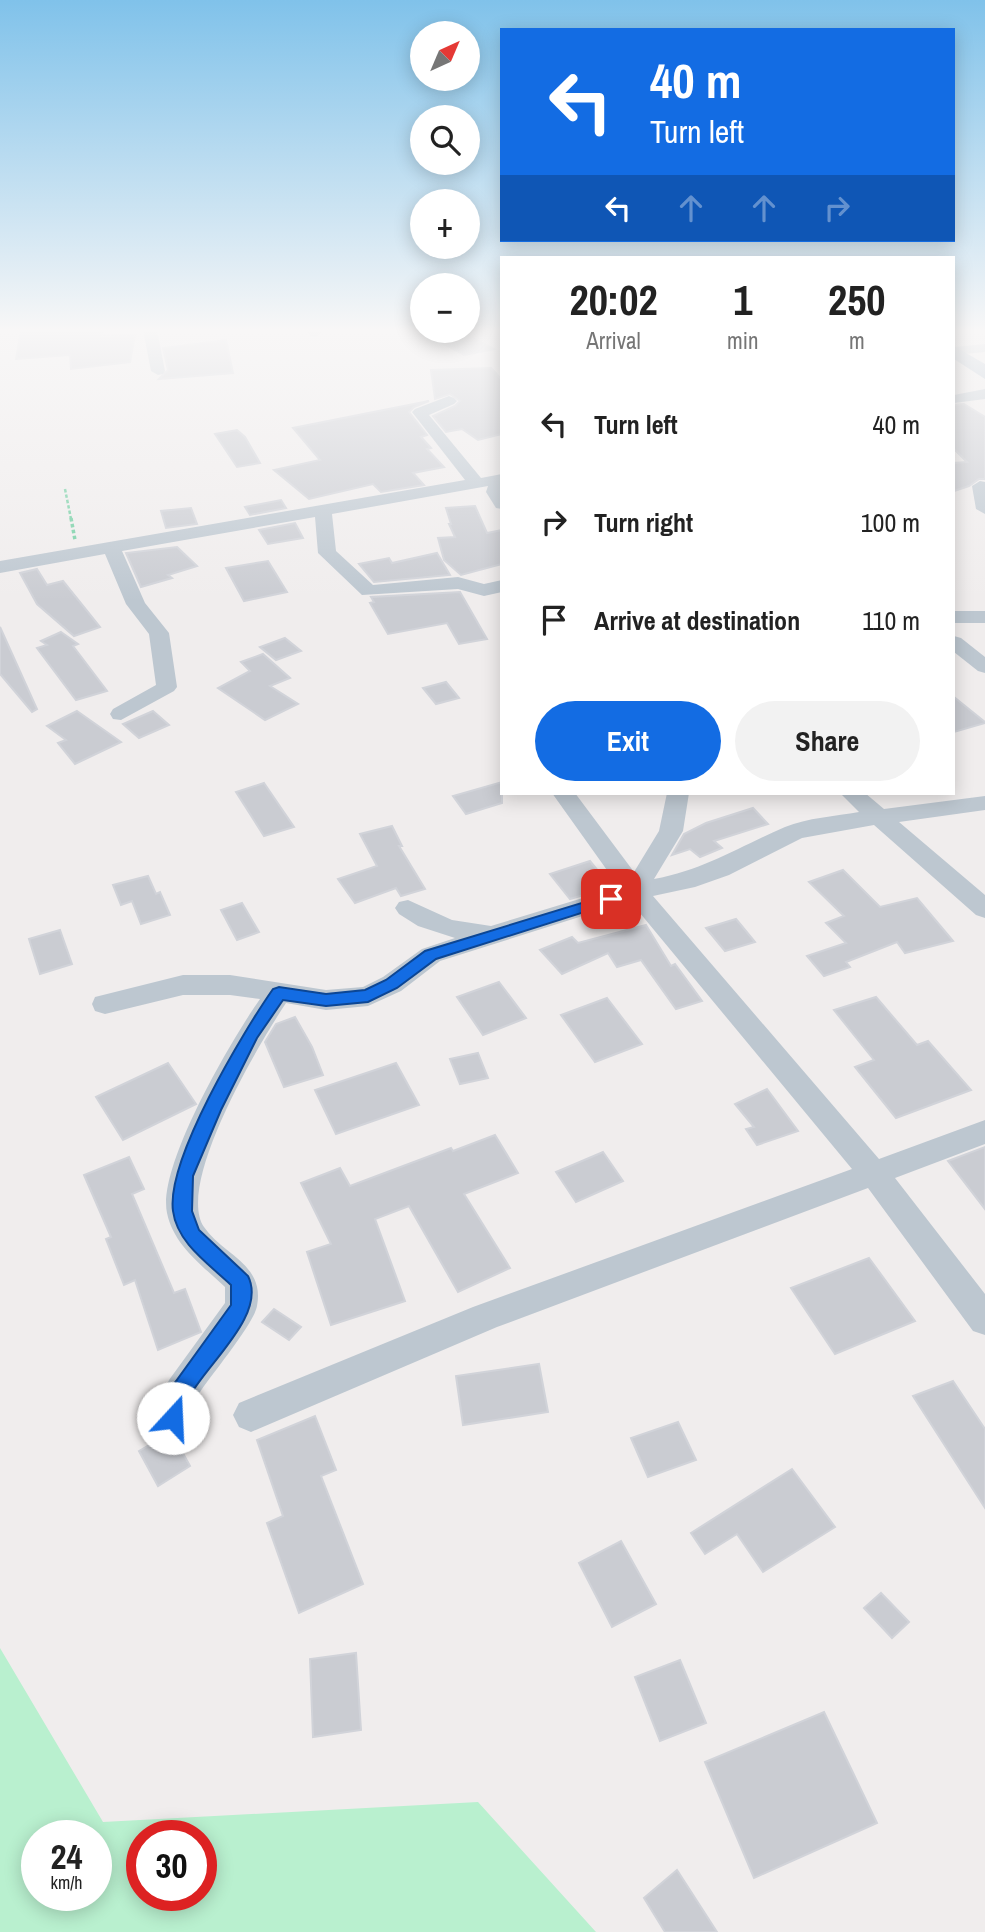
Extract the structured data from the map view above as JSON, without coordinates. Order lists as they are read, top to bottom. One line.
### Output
{"north":"top right","page":{"map_buttons":["+","−"],"turn":["40 m","Turn left"],"eta":["20:02","Arrival","1","min","250","m"],"list":[{"name":"Turn left","value":"40 m"},{"name":"Turn right","value":"100 m"},{"name":"Arrive at destination","value":"110 m"}],"buttons":["Exit","Share"],"speed":"24 km/h","limit":"30"}}
